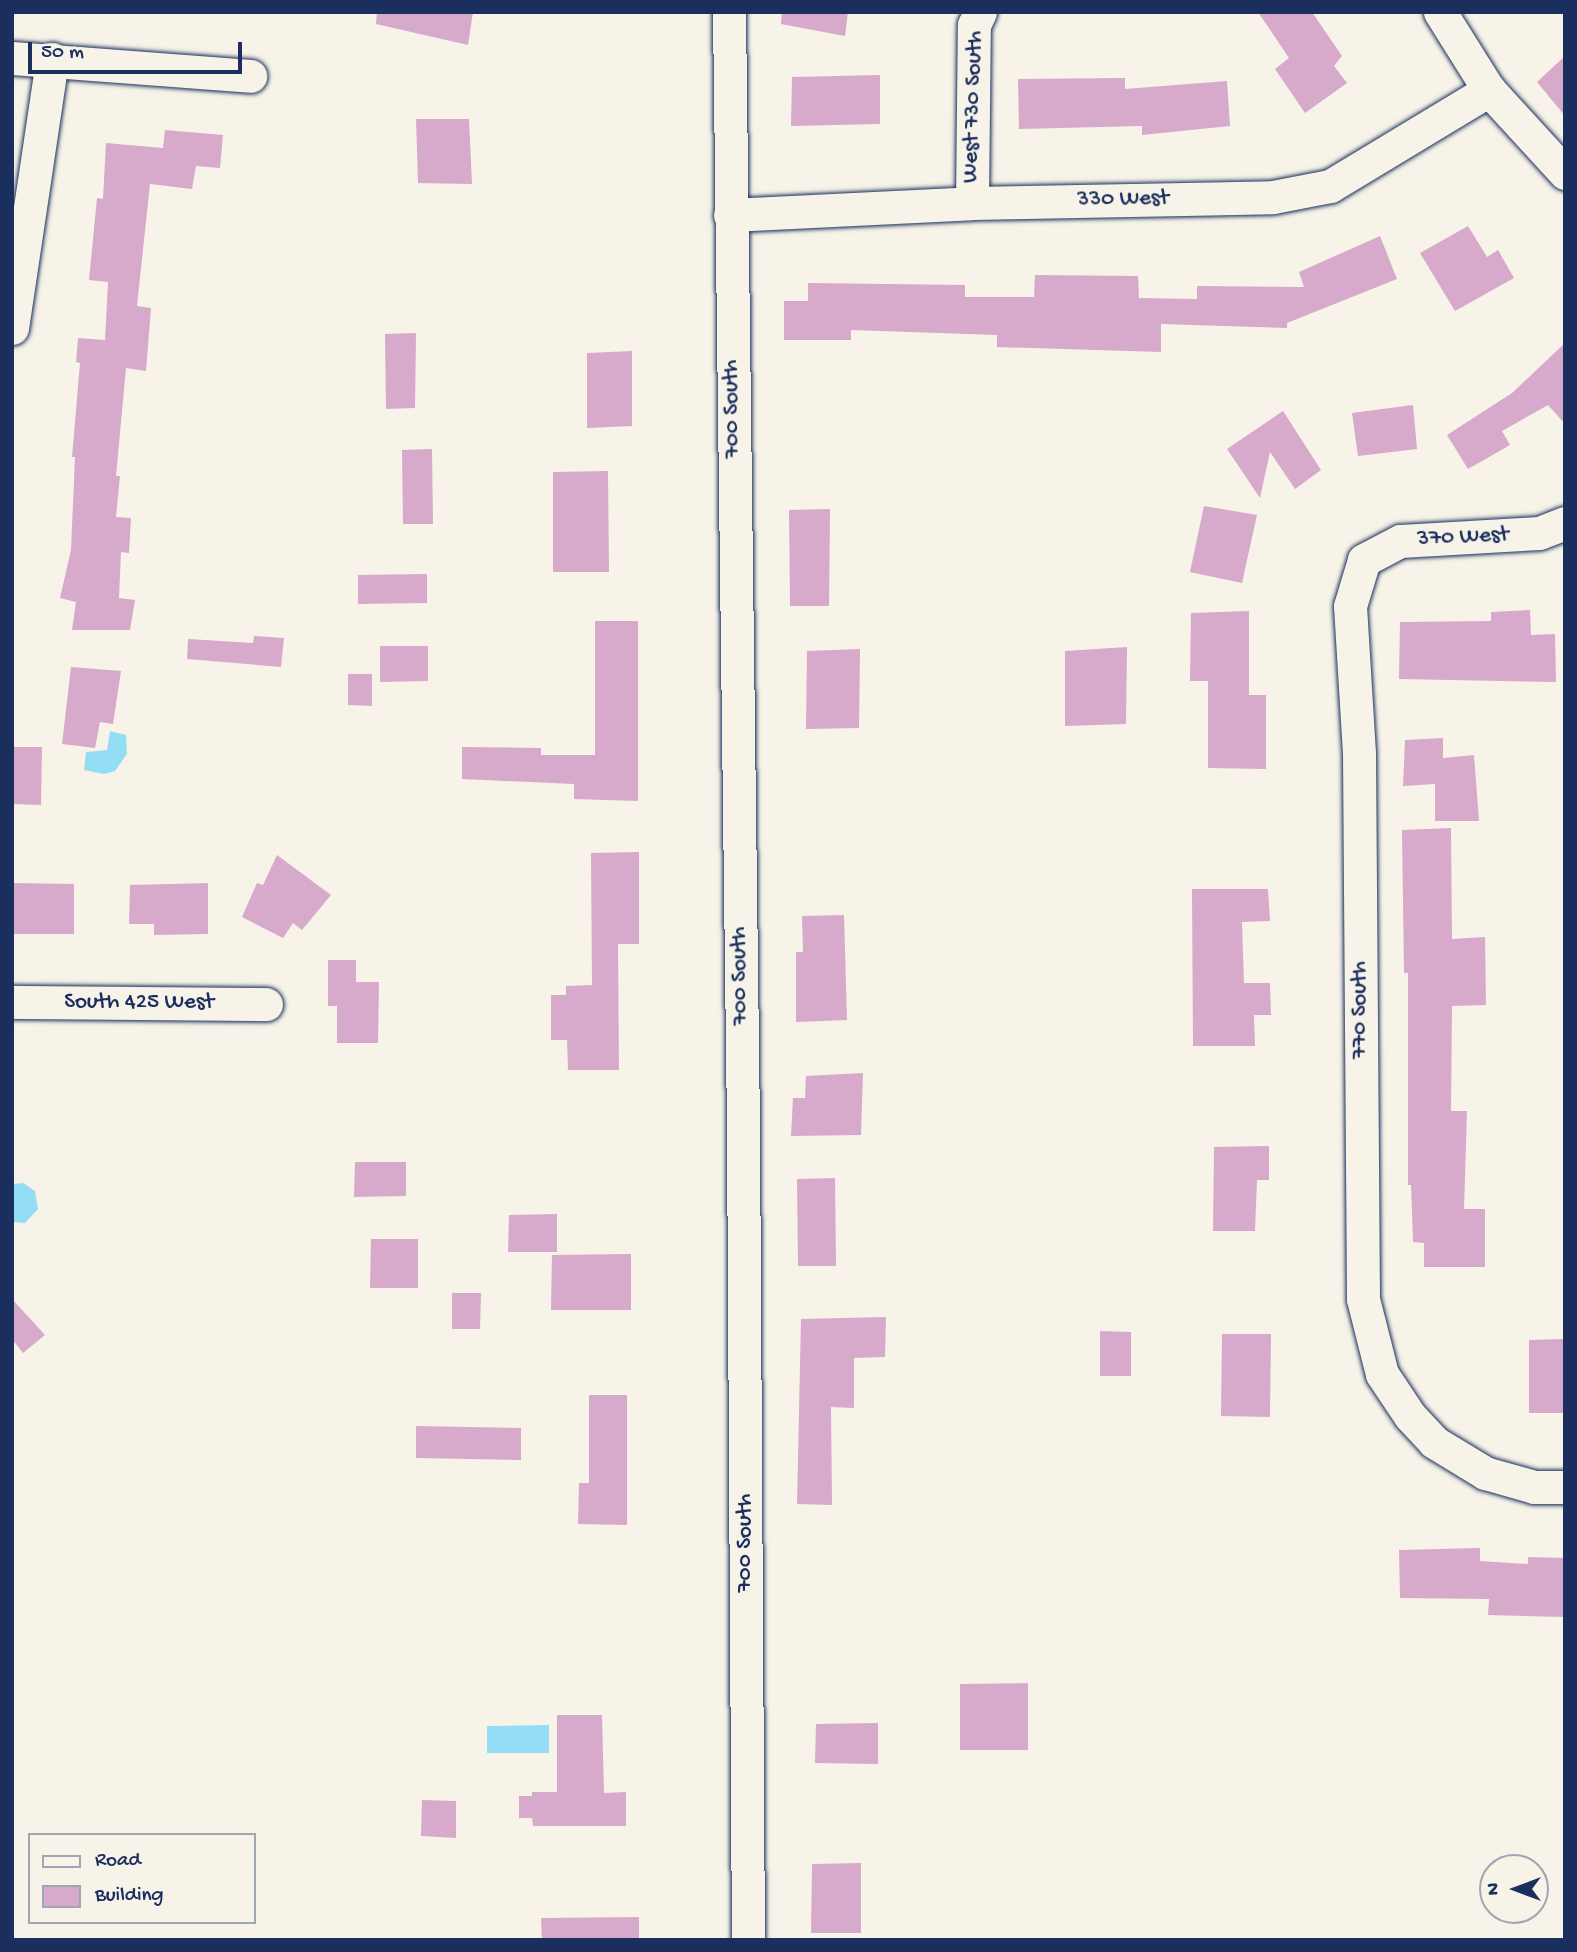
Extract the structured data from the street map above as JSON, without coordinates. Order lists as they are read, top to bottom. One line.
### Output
{"streets":{"street":["West 730 South","330 West","700 South","370 West","South 425 West","770 South"]},"crossings":[["West 730 South","330 West"],["330 West","700 South"],["370 West","770 South"]],"legend":["Road","Building"],"scale_bar":"50 m","north":"left"}
